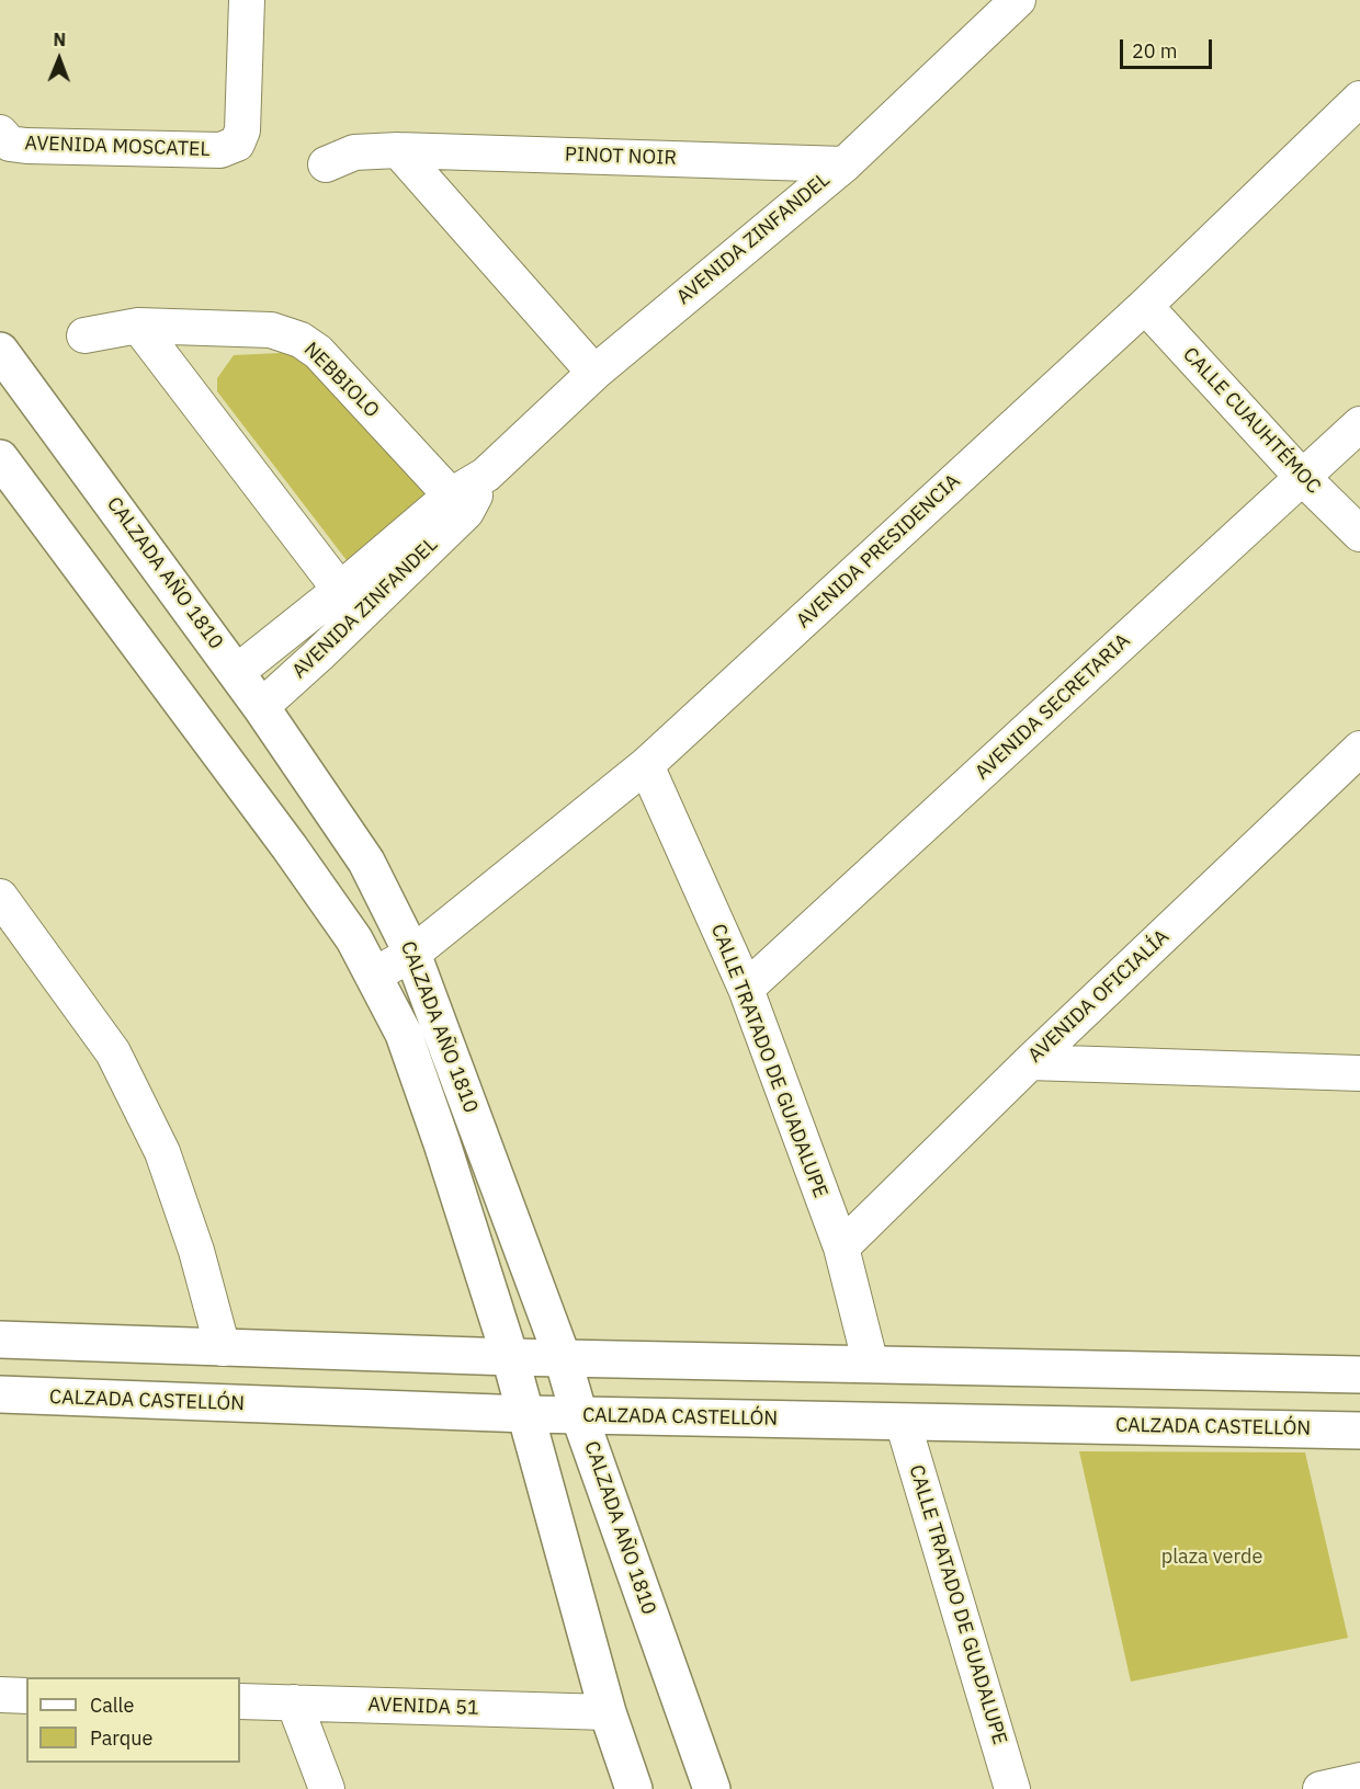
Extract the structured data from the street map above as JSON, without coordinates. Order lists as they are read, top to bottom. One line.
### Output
{"streets":{"street":["AVENIDA MOSCATEL","PINOT NOIR","AVENIDA ZINFANDEL","NEBBIOLO","CALLE CUAUHTÉMOC","AVENIDA PRESIDENCIA","CALZADA AÑO 1810","AVENIDA SECRETARIA","AVENIDA OFICIALÍA","CALLE TRATADO DE GUADALUPE","CALZADA CASTELLÓN","AVENIDA 51"]},"crossings":[["PINOT NOIR","AVENIDA ZINFANDEL"],["AVENIDA ZINFANDEL","NEBBIOLO"],["AVENIDA ZINFANDEL","CALZADA AÑO 1810"],["CALLE CUAUHTÉMOC","AVENIDA PRESIDENCIA"],["CALLE CUAUHTÉMOC","AVENIDA SECRETARIA"],["AVENIDA PRESIDENCIA","CALZADA AÑO 1810"],["AVENIDA PRESIDENCIA","CALLE TRATADO DE GUADALUPE"],["CALZADA AÑO 1810","CALZADA CASTELLÓN"],["CALZADA AÑO 1810","AVENIDA 51"],["AVENIDA SECRETARIA","CALLE TRATADO DE GUADALUPE"],["AVENIDA OFICIALÍA","CALLE TRATADO DE GUADALUPE"],["CALLE TRATADO DE GUADALUPE","CALZADA CASTELLÓN"]],"parks":["plaza verde"],"legend":["Calle","Parque"],"scale_bar":"20 m","north":"top"}
